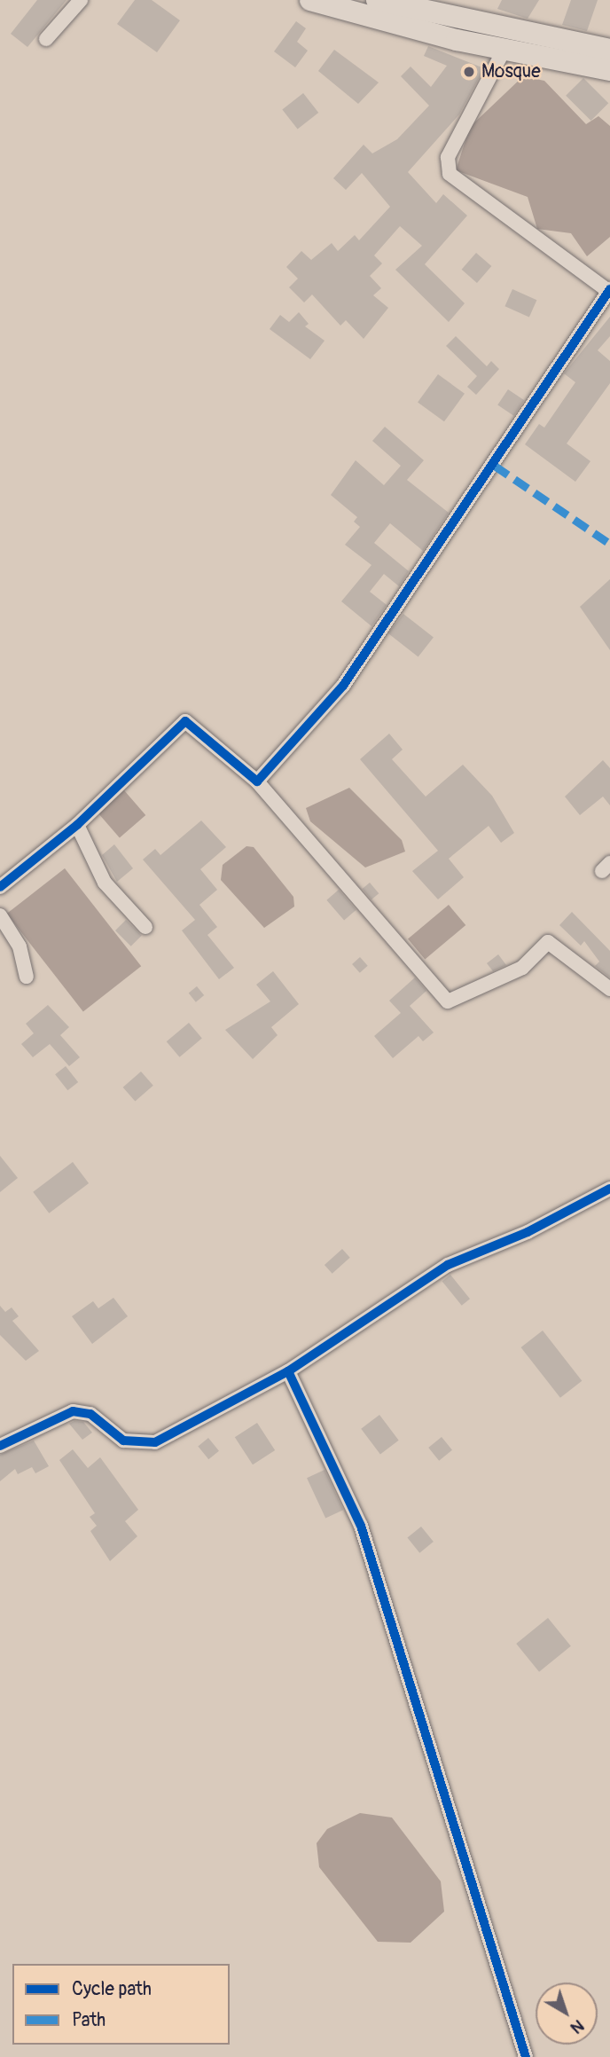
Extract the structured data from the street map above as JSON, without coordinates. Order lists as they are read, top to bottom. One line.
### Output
{"places":["Mosque"],"legend":["Cycle path","Path"],"north":"bottom right"}
